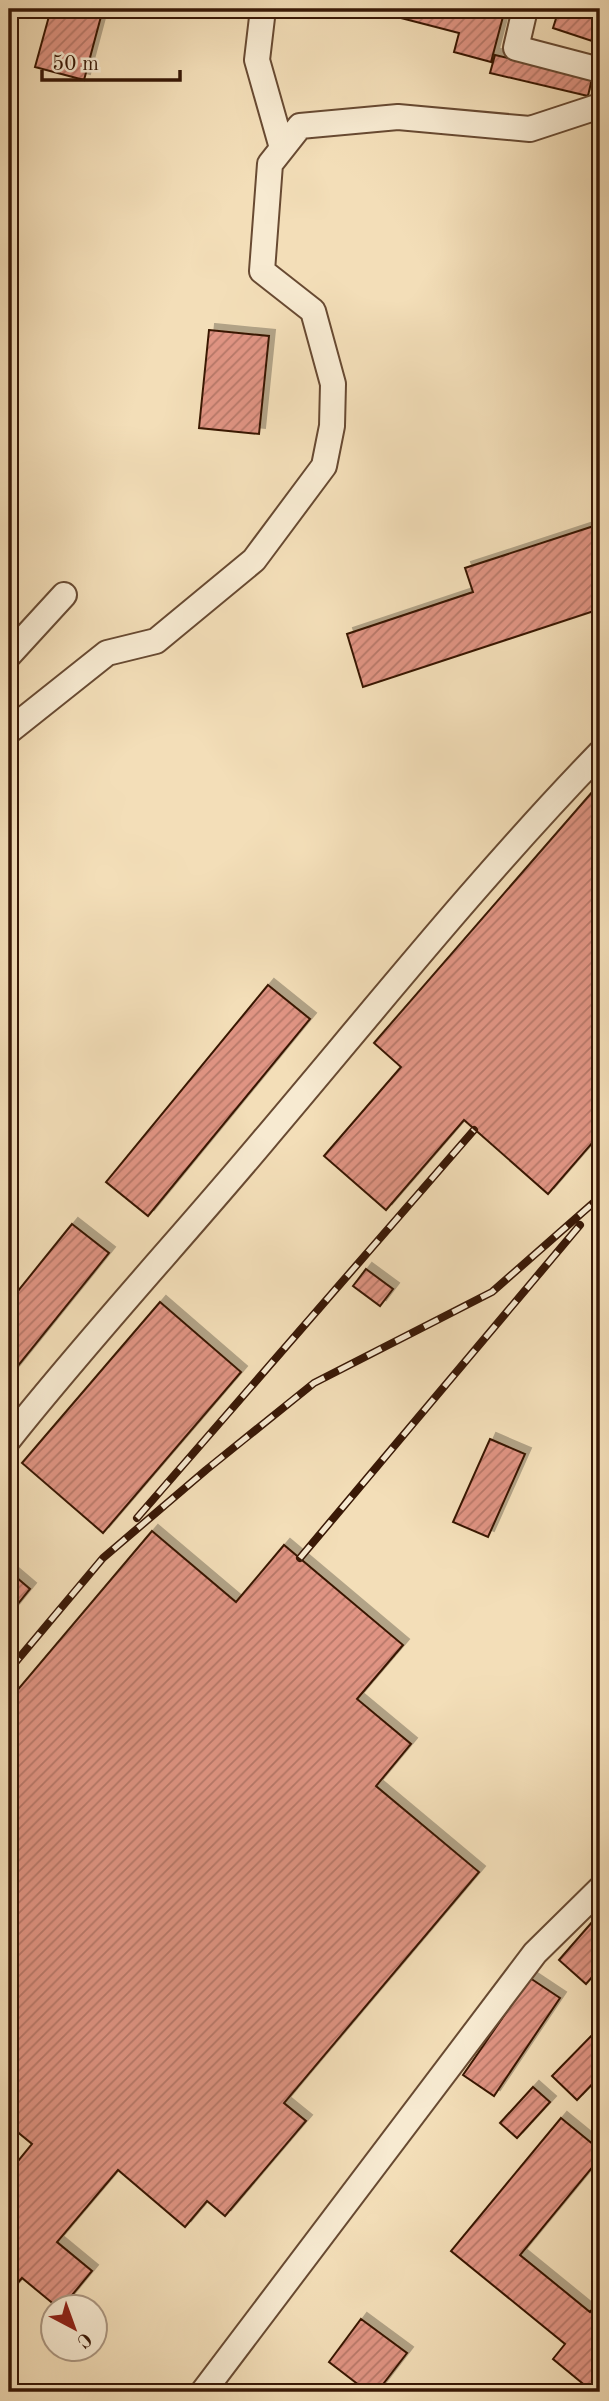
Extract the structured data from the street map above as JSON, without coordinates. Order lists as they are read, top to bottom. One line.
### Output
{"scale_bar":"50 m","north":"bottom right"}
